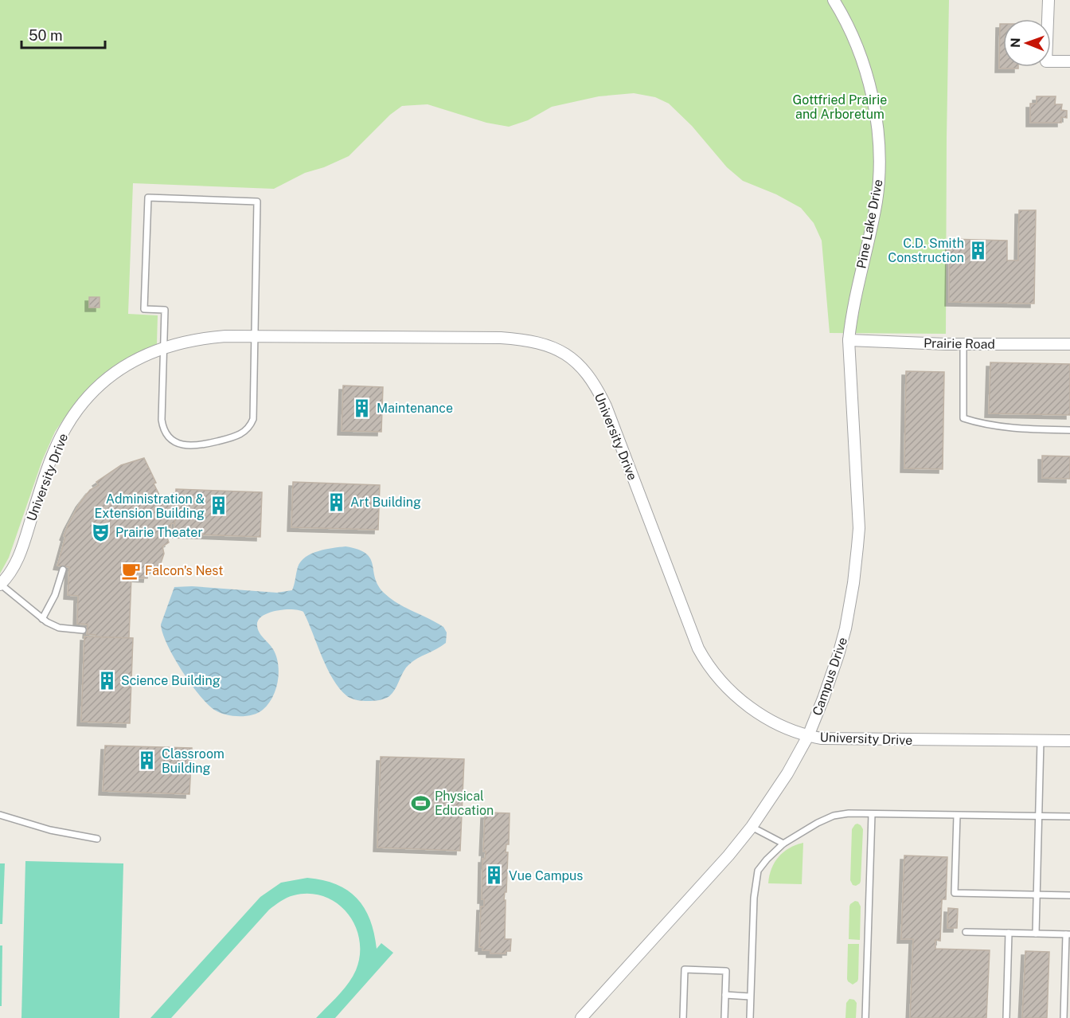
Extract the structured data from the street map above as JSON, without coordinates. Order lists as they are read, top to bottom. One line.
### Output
{"streets":{"street":["Pine Lake Drive","Prairie Road","University Drive","Campus Drive"]},"crossings":[["Pine Lake Drive","Prairie Road"],["Pine Lake Drive","Campus Drive"],["Prairie Road","Campus Drive"],["University Drive","Campus Drive"]],"parks":["Gottfried Prairie and Arboretum"],"places":{"building":["C.D. Smith Construction","Maintenance","Art Building","Administration & Extension Building","Science Building","Classroom Building","Vue Campus"],"theatre":["Prairie Theater"],"cafe":["Falcon's Nest"],"sports":["Physical Education"]},"scale_bar":"50 m","north":"left"}
